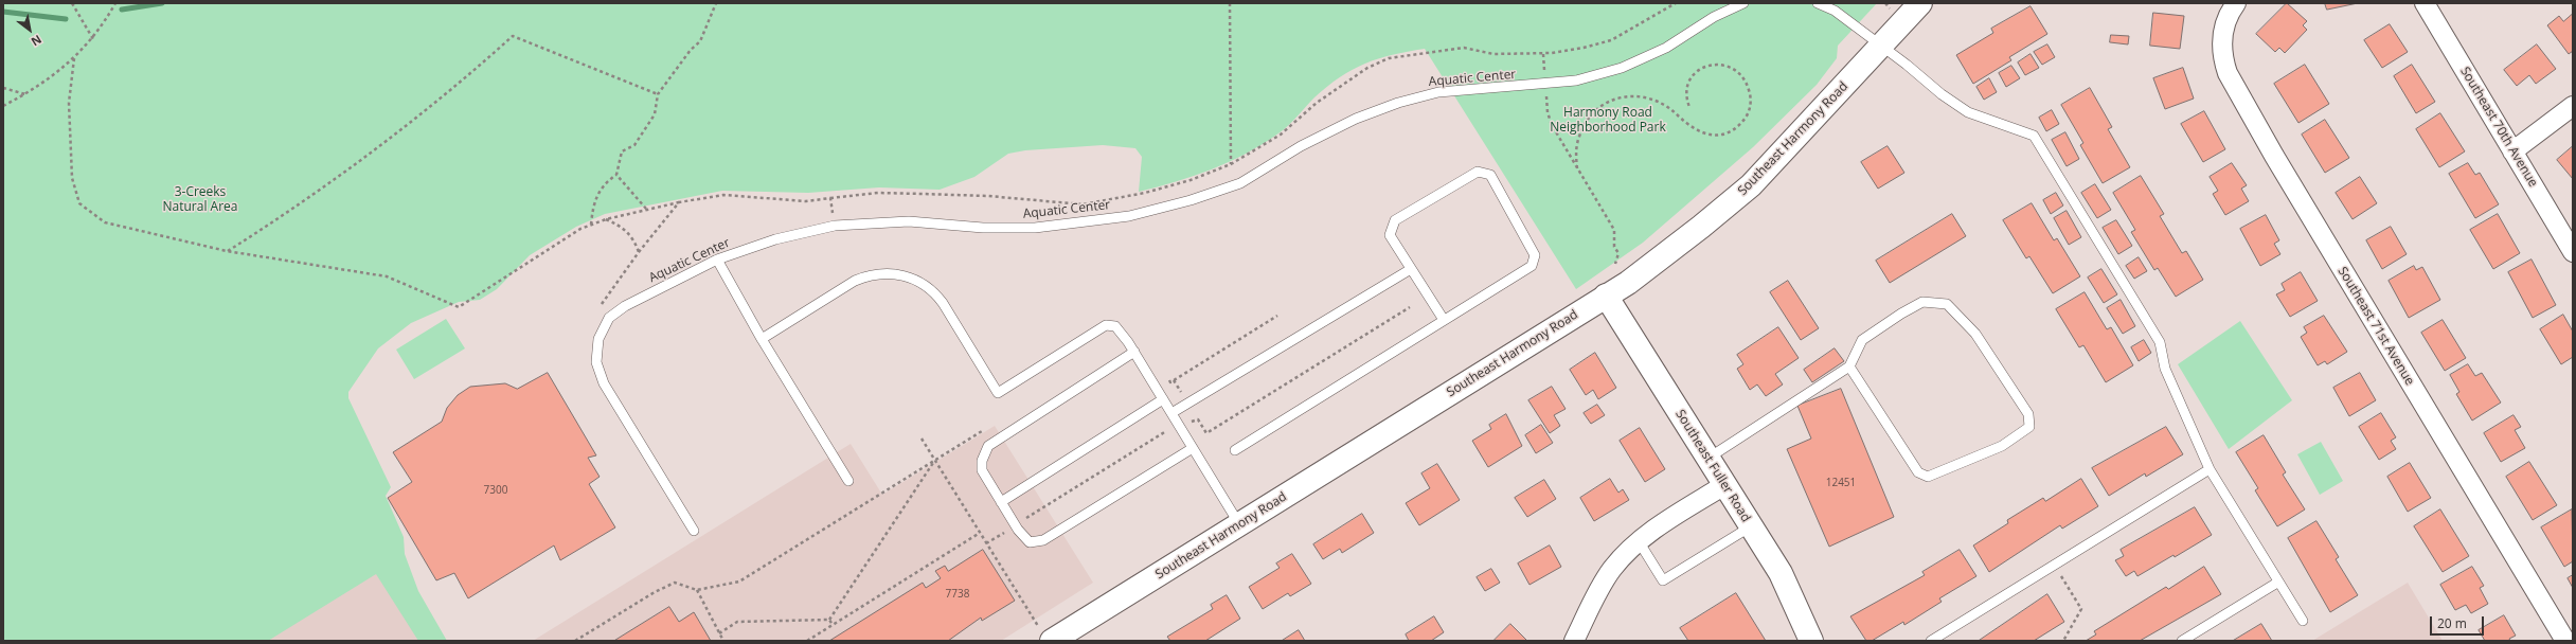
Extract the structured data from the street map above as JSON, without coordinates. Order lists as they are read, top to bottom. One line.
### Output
{"streets":{"main road":["Southeast Harmony Road","Southeast Fuller Road"],"street":["Southeast 70th Avenue","Southeast 71st Avenue"],"lane":["Aquatic Center"]},"crossings":[["Southeast Harmony Road","Southeast Fuller Road"]],"parks":["Harmony Road Neighborhood Park","3-Creeks Natural Area"],"house_numbers":["12451","7300","7738"],"scale_bar":"20 m","north":"bottom right"}
